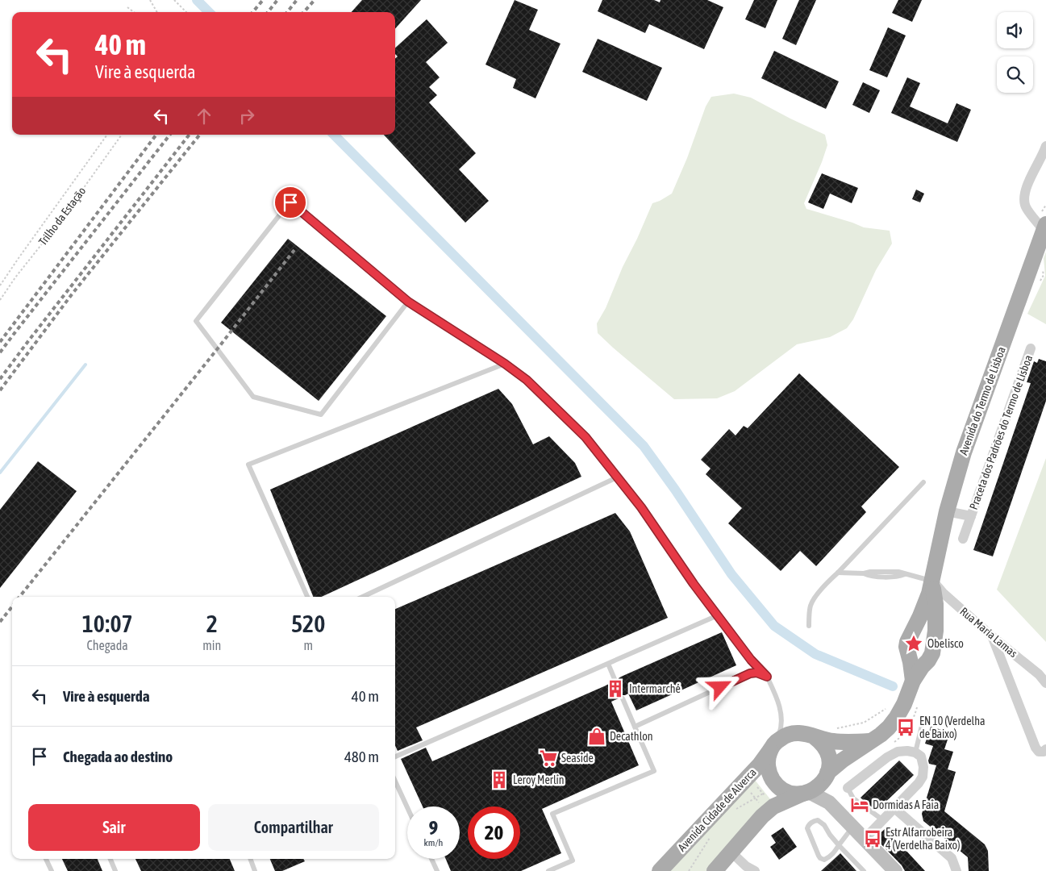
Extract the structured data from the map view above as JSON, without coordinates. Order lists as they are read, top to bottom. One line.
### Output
{"streets":{"main road":["Avenida do Termo de Lisboa","Avenida Cidade de Alverca"],"street":["Praceta dos Padrões do Termo de Lisboa","Rua Maria Lamas"],"path":["Trilho da Estação"]},"crossings":[["Avenida do Termo de Lisboa","Praceta dos Padrões do Termo de Lisboa"],["Avenida do Termo de Lisboa","Rua Maria Lamas"],["Avenida do Termo de Lisboa","Avenida Cidade de Alverca"]],"places":{"place":["Obelisco"],"building":["Intermarché","Leroy Merlin"],"bus stop":["EN 10 (Verdelha de Baixo)","Estr Alfarrobeira 4 (Verdelha Baixo)"],"shop":["Decathlon"],"supermarket":["Seaside"],"hotel":["Dormidas A Faia"]},"page":{"turn":["40 m","Vire à esquerda"],"eta":["10:07","Chegada","2","min","520","m"],"list":[{"name":"Vire à esquerda","value":"40 m"},{"name":"Chegada ao destino","value":"480 m"}],"buttons":["Sair","Compartilhar"],"speed":"9 km/h","limit":"20"}}
